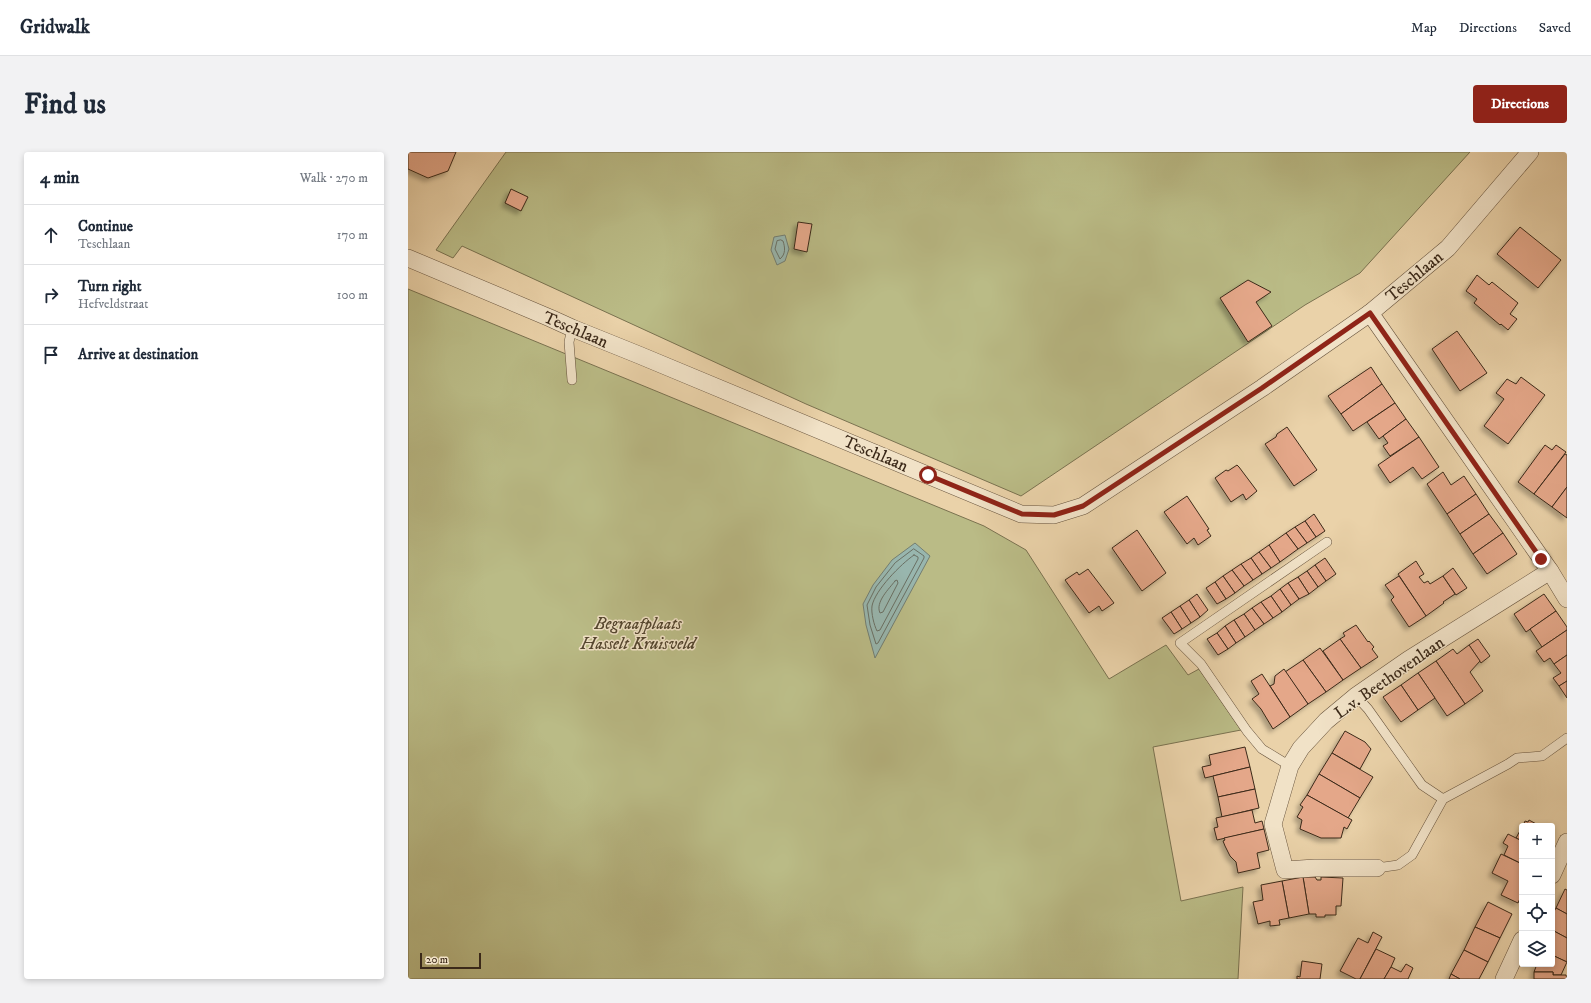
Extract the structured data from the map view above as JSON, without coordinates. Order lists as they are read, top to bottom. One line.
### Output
{"streets":{"street":["Teschlaan","L.v. Beethovenlaan"]},"parks":["Begraafplaats Hasselt Kruisveld"],"scale_bar":"20 m","page":{"header":"Gridwalk","nav":["Map","Directions","Saved"],"buttons":"Directions","title":"Find us","heading":["4 min","Walk · 270 m"],"list":[["Continue","Teschlaan","170 m"],["Turn right","Hefveldstraat","100 m"],"Arrive at destination"],"map_buttons":["+","−"],"scale":"20 m"}}
